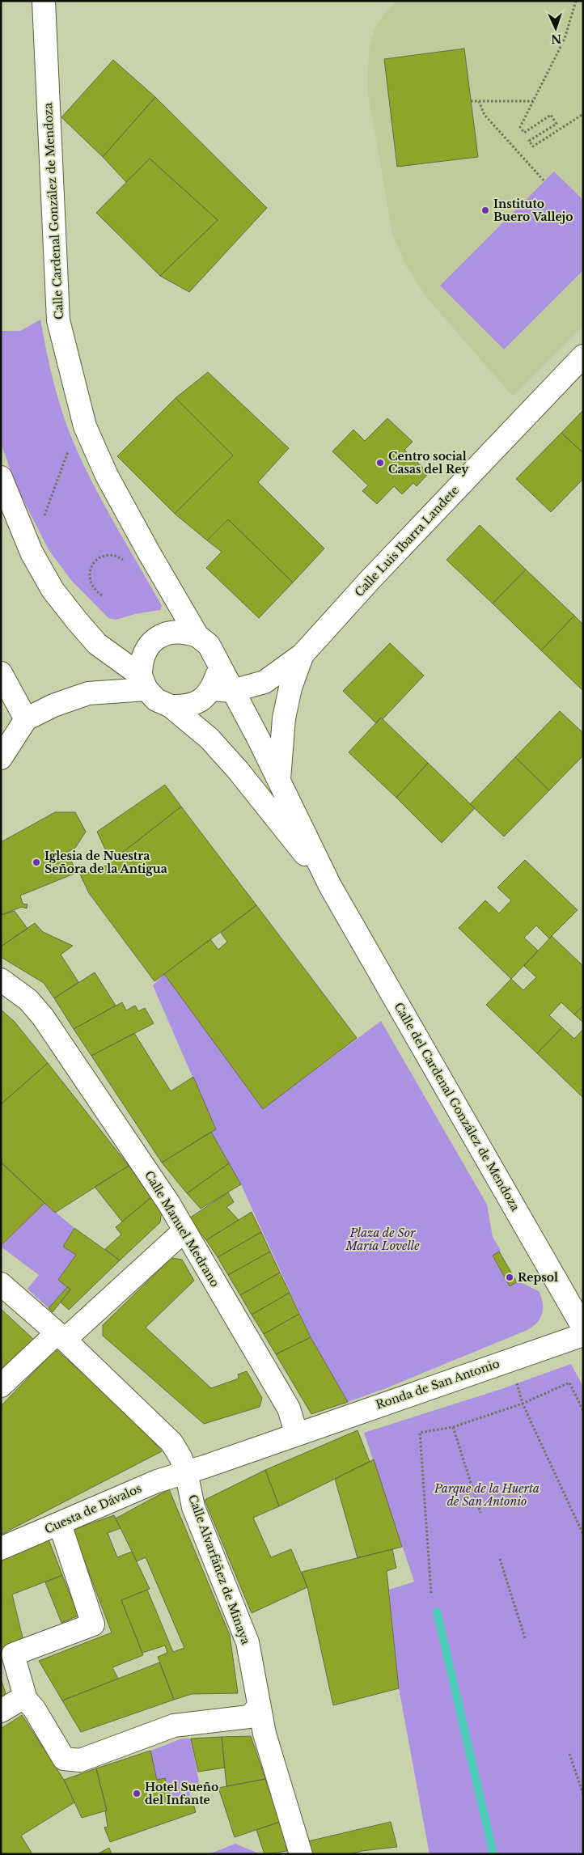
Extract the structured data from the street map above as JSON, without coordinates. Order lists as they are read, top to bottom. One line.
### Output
{"streets":{"street":["Calle Cardenal González de Mendoza","Calle Luis Ibarra Landete","Calle del Cardenal González de Mendoza","Calle Manuel Medrano","Ronda de San Antonio","Cuesta de Dávalos","Calle Alvarfáñez de Minaya"]},"crossings":[["Calle Cardenal González de Mendoza","Calle Luis Ibarra Landete"],["Calle Cardenal González de Mendoza","Calle del Cardenal González de Mendoza"],["Calle Manuel Medrano","Ronda de San Antonio"],["Ronda de San Antonio","Cuesta de Dávalos"],["Ronda de San Antonio","Calle Alvarfáñez de Minaya"],["Cuesta de Dávalos","Calle Alvarfáñez de Minaya"]],"parks":["Plaza de Sor María Lovelle","Parque de la Huerta de San Antonio"],"places":["Instituto Buero Vallejo","Centro social Casas del Rey","Iglesia de Nuestra Señora de la Antigua","Repsol","Hotel Sueño del Infante"],"north":"bottom"}
